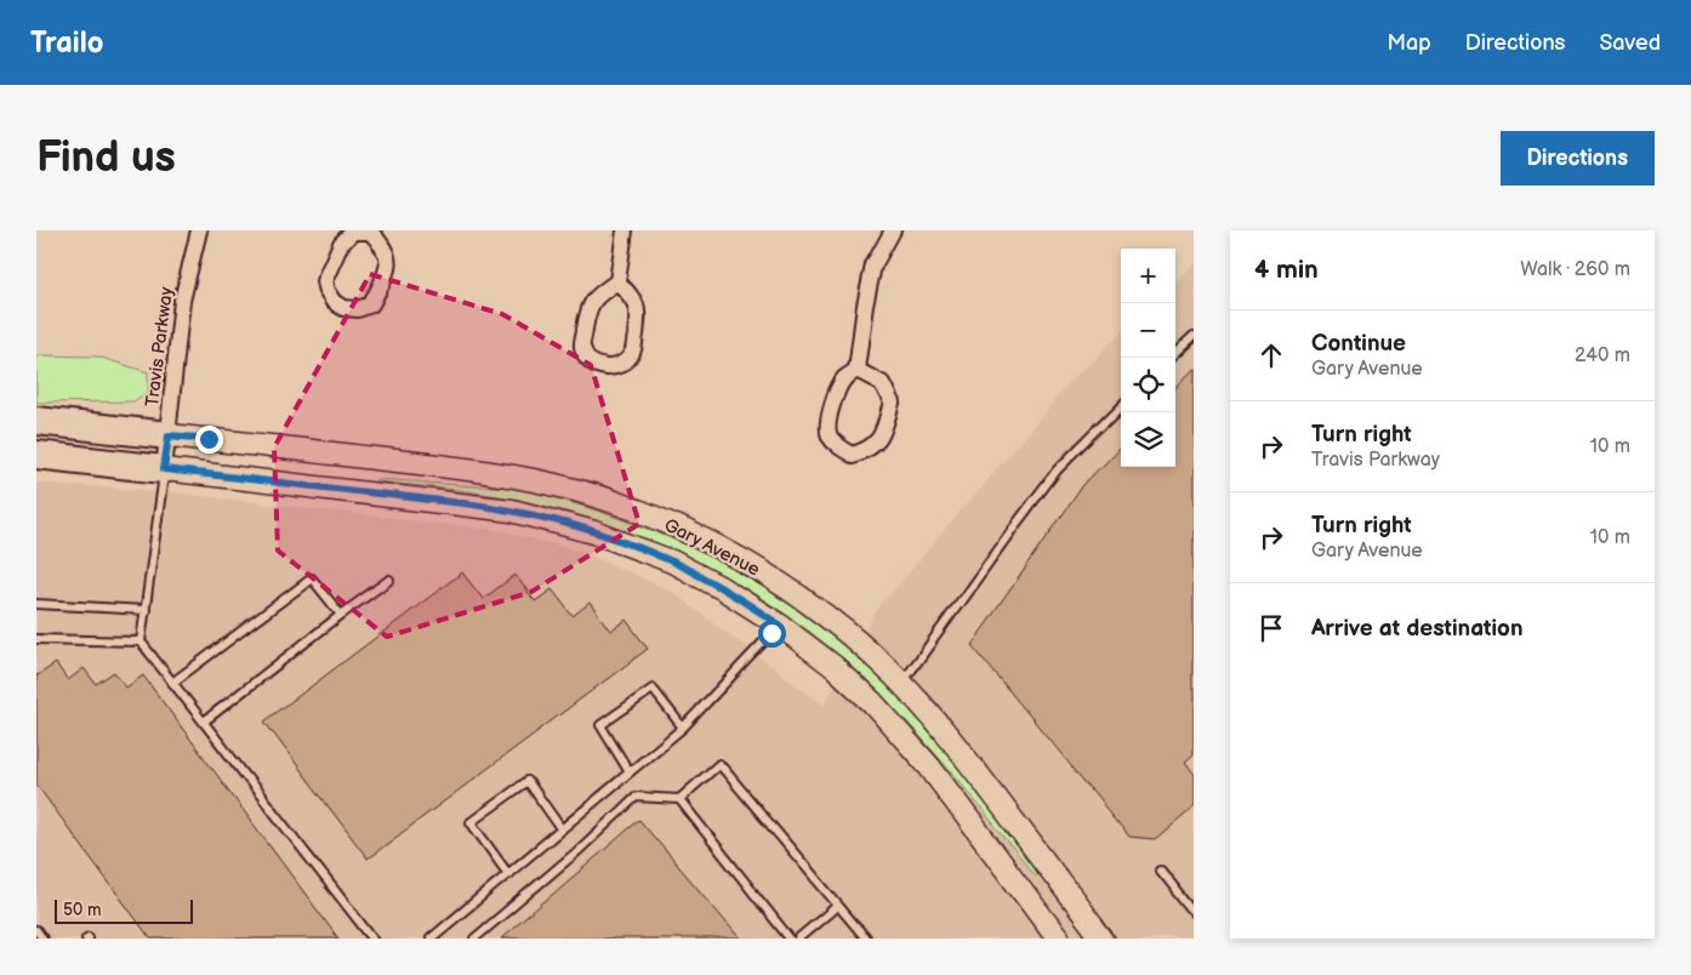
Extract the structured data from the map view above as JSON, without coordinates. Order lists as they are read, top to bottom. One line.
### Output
{"streets":{"main road":["Gary Avenue"],"street":["Travis Parkway"]},"crossings":[["Travis Parkway","Gary Avenue"]],"scale_bar":"50 m","page":{"header":"Trailo","nav":["Map","Directions","Saved"],"buttons":"Directions","title":"Find us","heading":["4 min","Walk · 260 m"],"map_buttons":["+","−"],"list":[["Continue","Gary Avenue","240 m"],["Turn right","Travis Parkway","10 m"],["Turn right","Gary Avenue","10 m"],"Arrive at destination"],"scale":"50 m"}}
